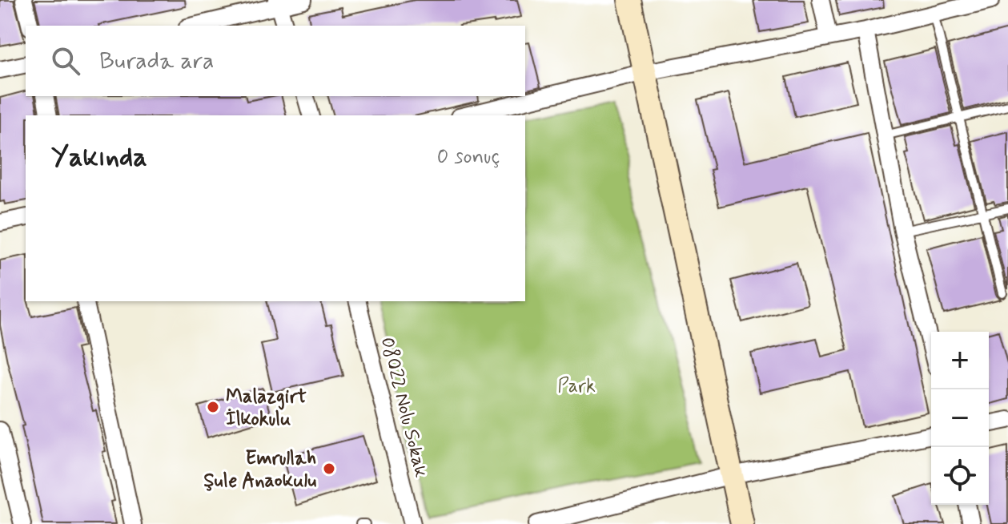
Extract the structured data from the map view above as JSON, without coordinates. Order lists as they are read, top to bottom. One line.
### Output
{"streets":{"street":["08022 Nolu Sokak"]},"parks":["Park"],"places":["Malazgirt İlkokulu","Emrullah Şule Anaokulu"],"page":{"search":"Burada ara","heading":["Yakında","0 sonuç"],"map_buttons":["+","−"]}}
